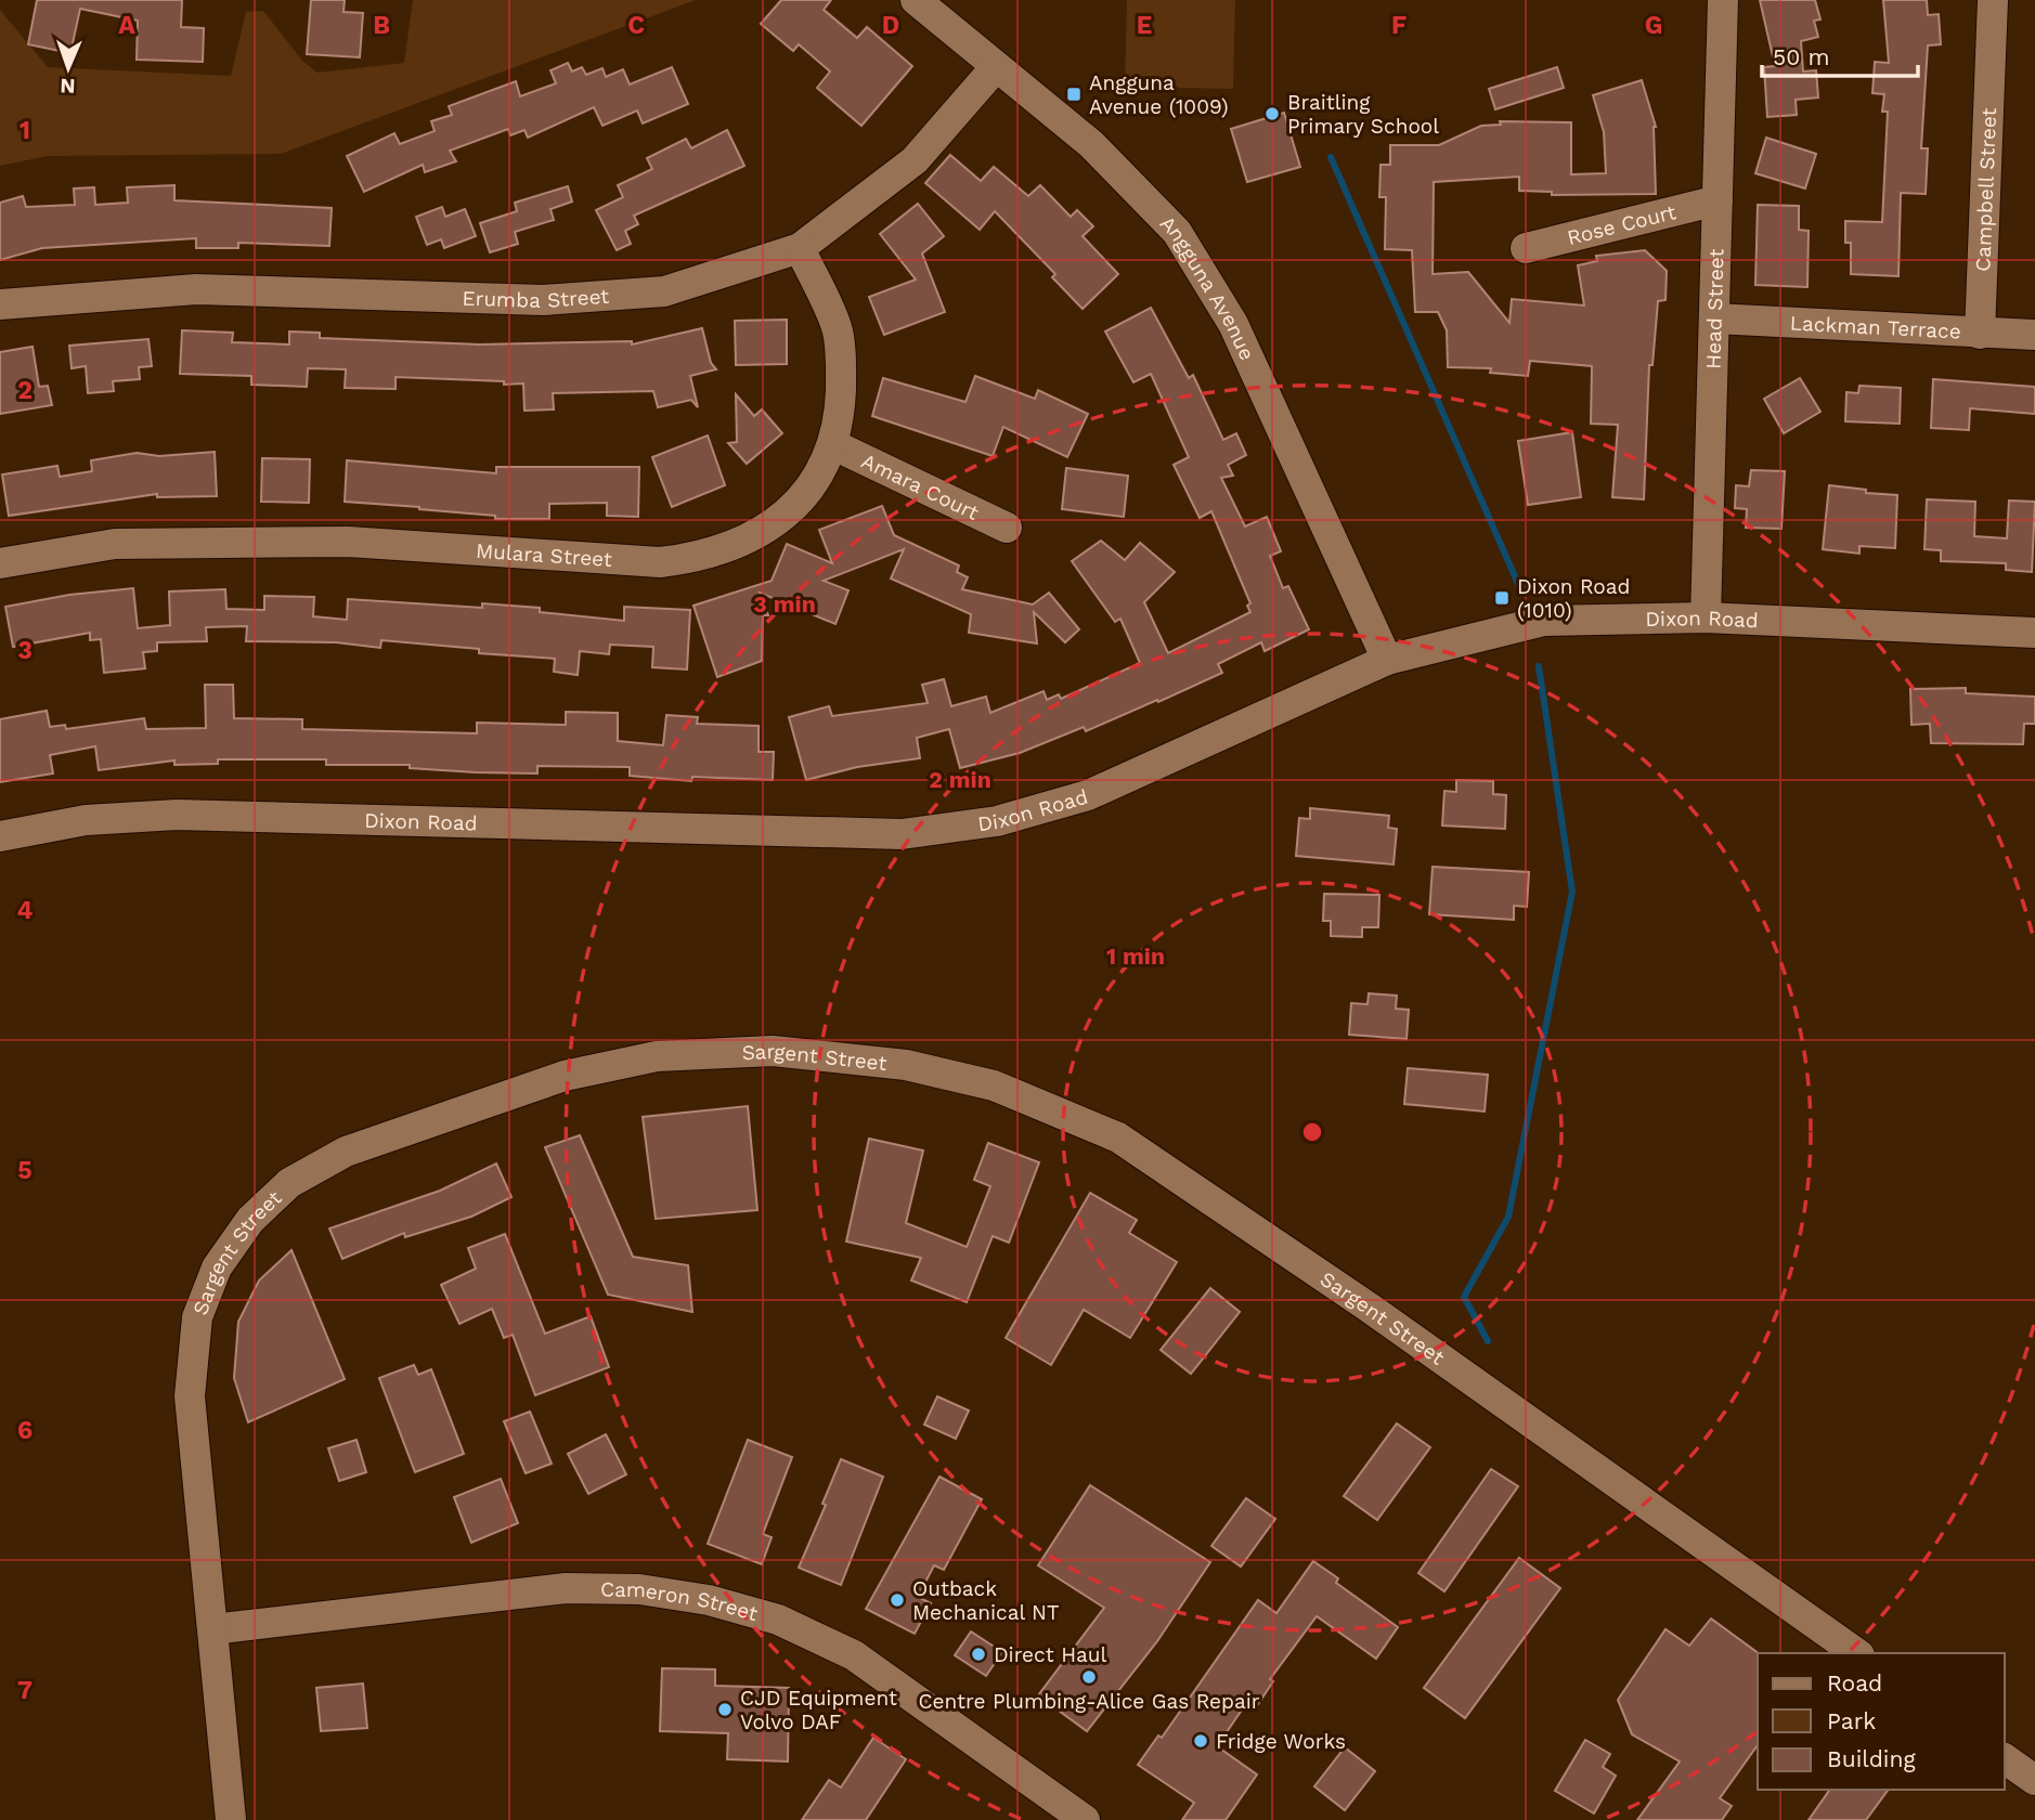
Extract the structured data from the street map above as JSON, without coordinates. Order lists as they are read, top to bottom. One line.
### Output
{"streets":{"street":["Campbell Street","Rose Court","Angguna Avenue","Erumba Street","Head Street","Lackman Terrace","Amara Court","Mulara Street","Dixon Road","Sargent Street","Cameron Street"]},"crossings":[["Campbell Street","Lackman Terrace"],["Rose Court","Head Street"],["Angguna Avenue","Erumba Street"],["Angguna Avenue","Dixon Road"],["Erumba Street","Mulara Street"],["Head Street","Lackman Terrace"],["Head Street","Dixon Road"],["Amara Court","Mulara Street"],["Sargent Street","Cameron Street"]],"places":{"transit":["Angguna Avenue (1009)","Dixon Road (1010)"],"other":["Braitling Primary School","Outback Mechanical NT","Direct Haul","Centre Plumbing-Alice Gas Repair","CJD Equipment Volvo DAF","Fridge Works"]},"legend":["Road","Park","Building"],"scale_bar":"50 m","north":"bottom","grid":{"columns":["A","B","C","D","E","F","G"],"rows":["1","2","3","4","5","6","7"]},"rings":["3 min","2 min","1 min"]}
